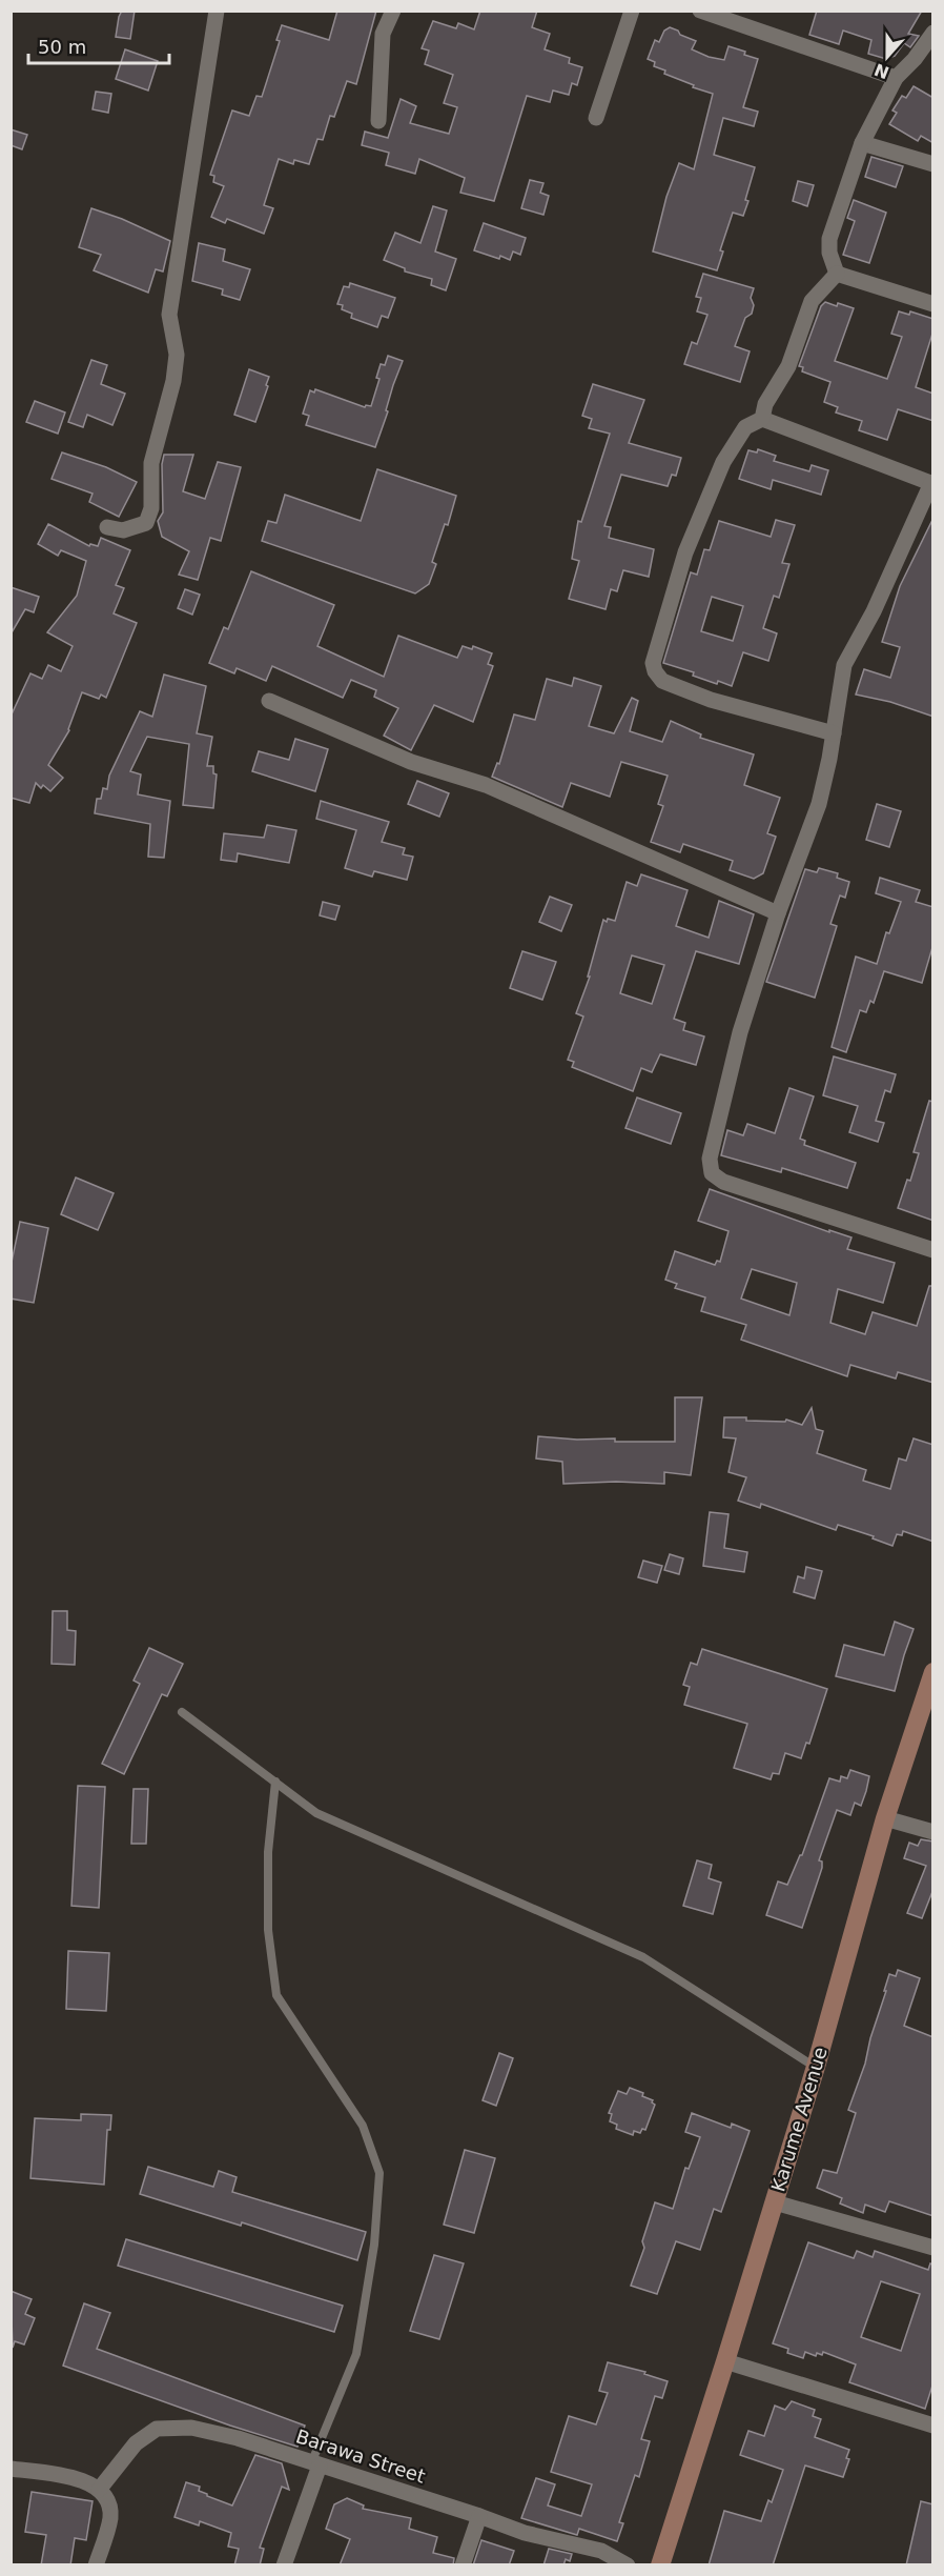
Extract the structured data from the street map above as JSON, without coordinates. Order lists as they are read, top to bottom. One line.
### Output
{"streets":{"main road":["Karume Avenue"],"street":["Barawa Street"]},"scale_bar":"50 m","north":"bottom"}
